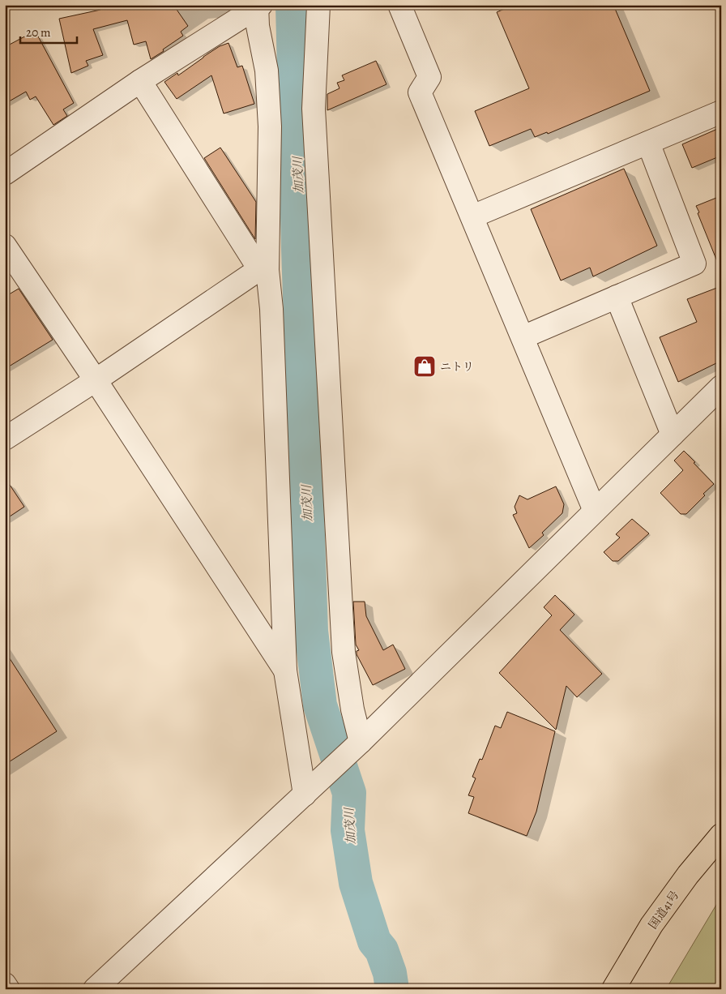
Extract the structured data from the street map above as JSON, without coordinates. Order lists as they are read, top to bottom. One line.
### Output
{"streets":{"highway":["国道41号"]},"water":["加茂川"],"places":{"shop":["ニトリ"]},"scale_bar":"20 m"}
